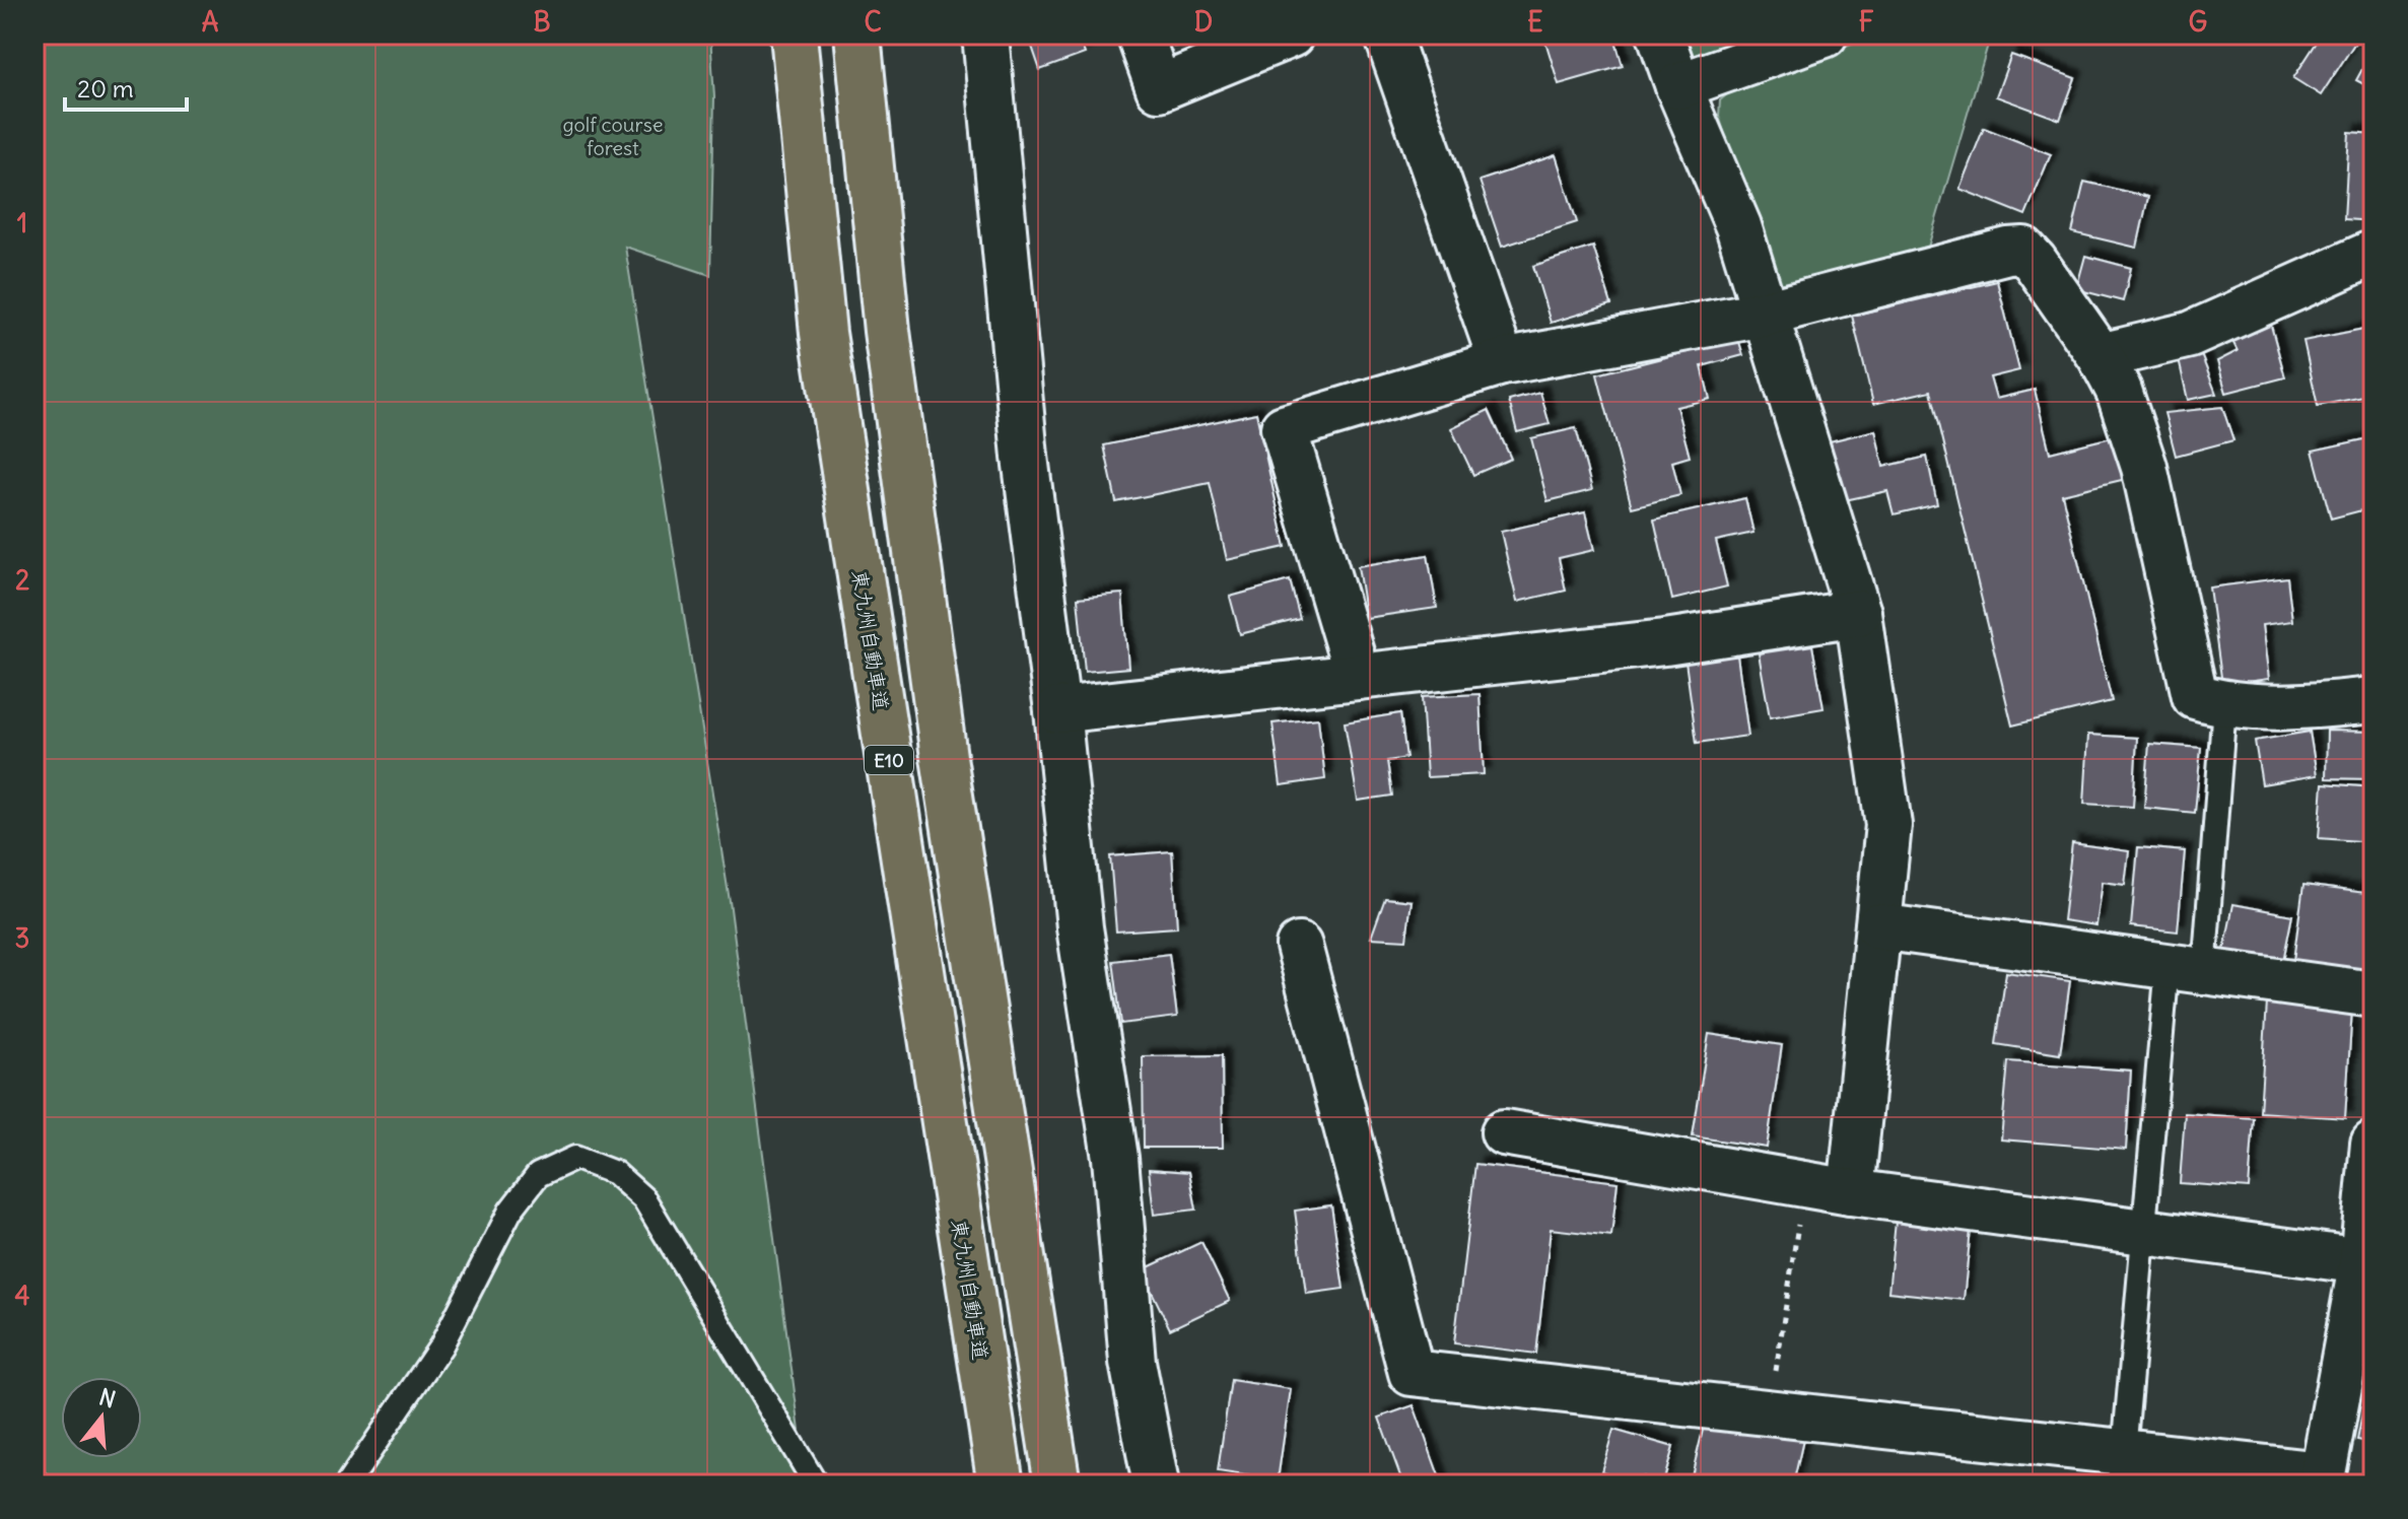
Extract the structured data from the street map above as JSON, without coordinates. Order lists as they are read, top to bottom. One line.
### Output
{"streets":{"highway":["東九州自動車道","E10"]},"parks":["golf course forest"],"scale_bar":"20 m","north":"top","grid":{"columns":["A","B","C","D","E","F","G"],"rows":["1","2","3","4"]}}
